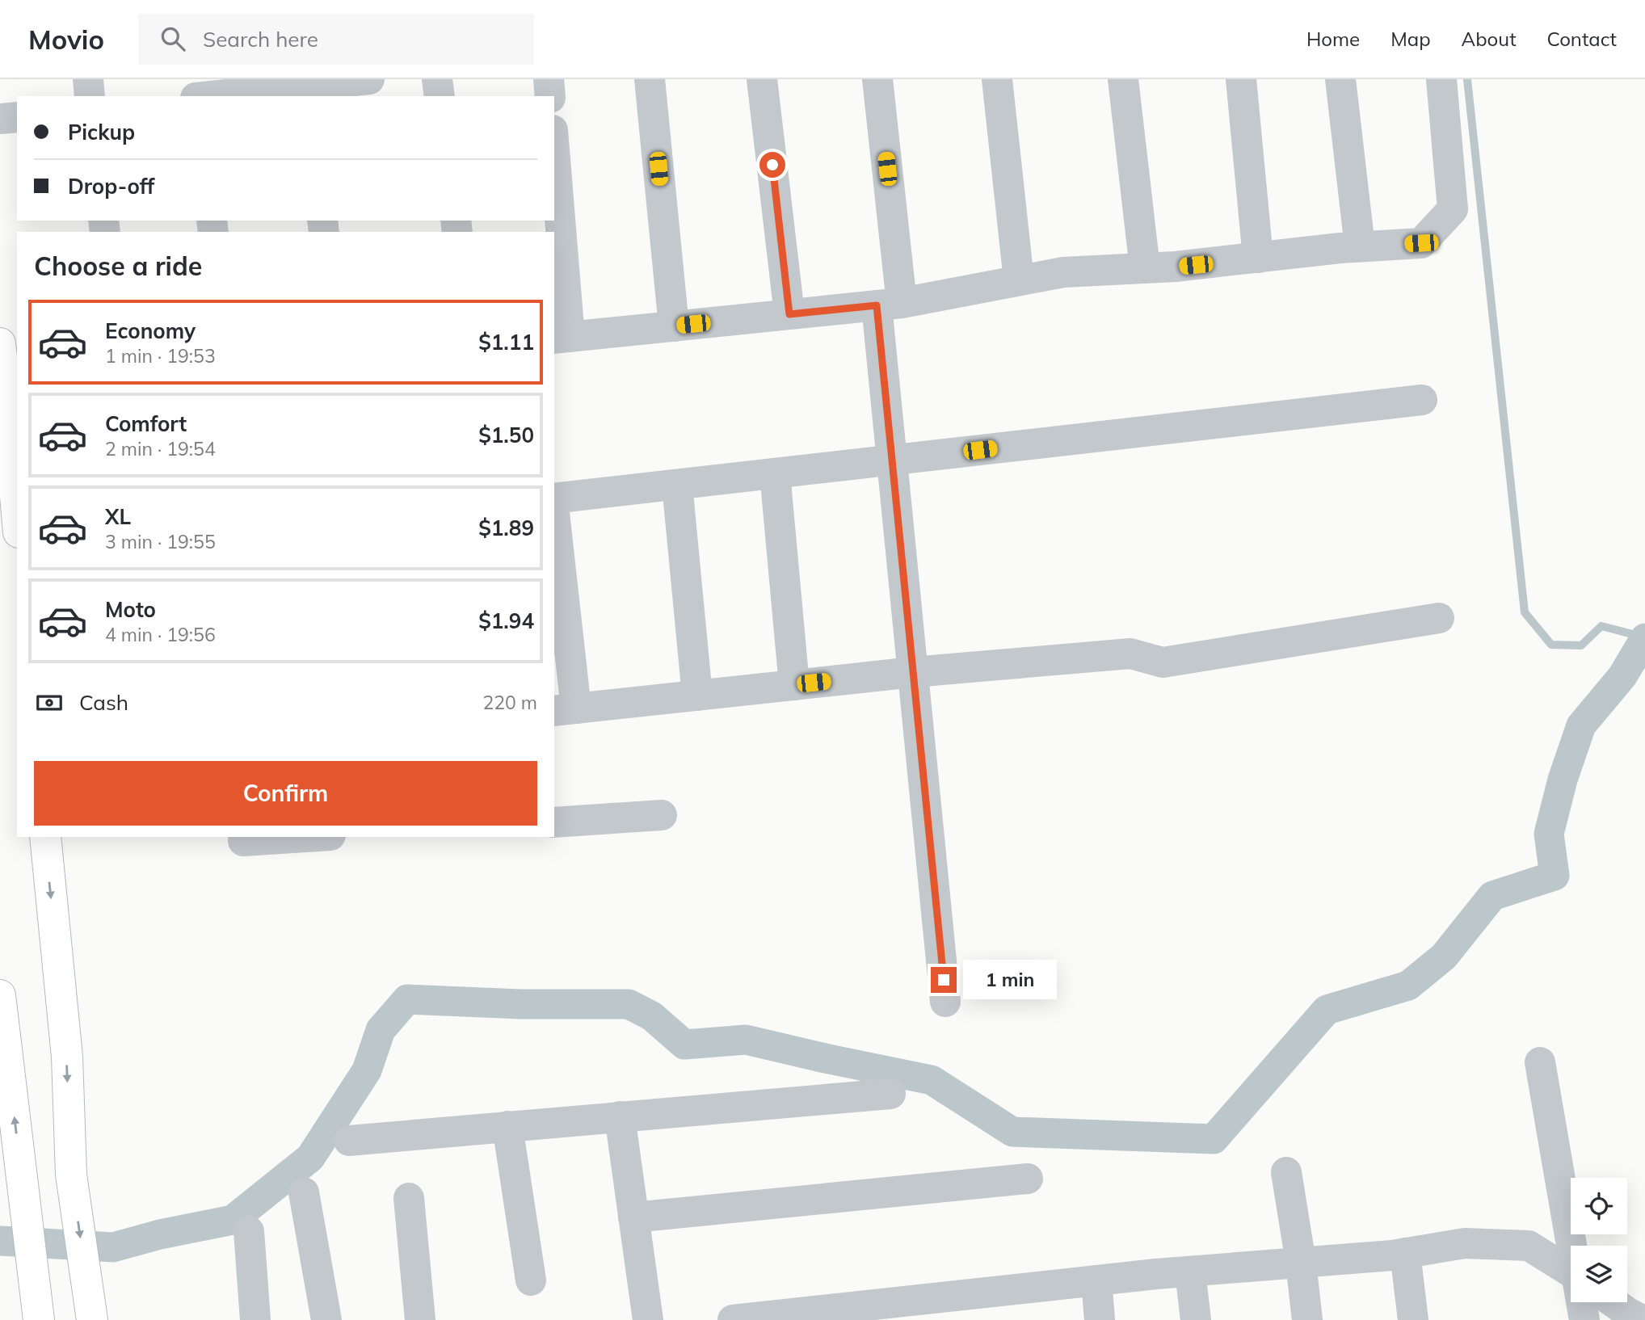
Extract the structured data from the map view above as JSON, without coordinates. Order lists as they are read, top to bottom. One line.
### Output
{"page":{"header":"Movio","search":"Search here","nav":["Home","Map","About","Contact"],"banner":["Pickup","Drop-off"],"heading":"Choose a ride","list":[{"name":"Economy","note":"1 min · 19:53","value":"$1.11"},{"name":"Comfort","note":"2 min · 19:54","value":"$1.50"},{"name":"XL","note":"3 min · 19:55","value":"$1.89"},{"name":"Moto","note":"4 min · 19:56","value":"$1.94"}],"pay":["Cash","220 m"],"buttons":"Confirm","bubble":"1 min"}}
